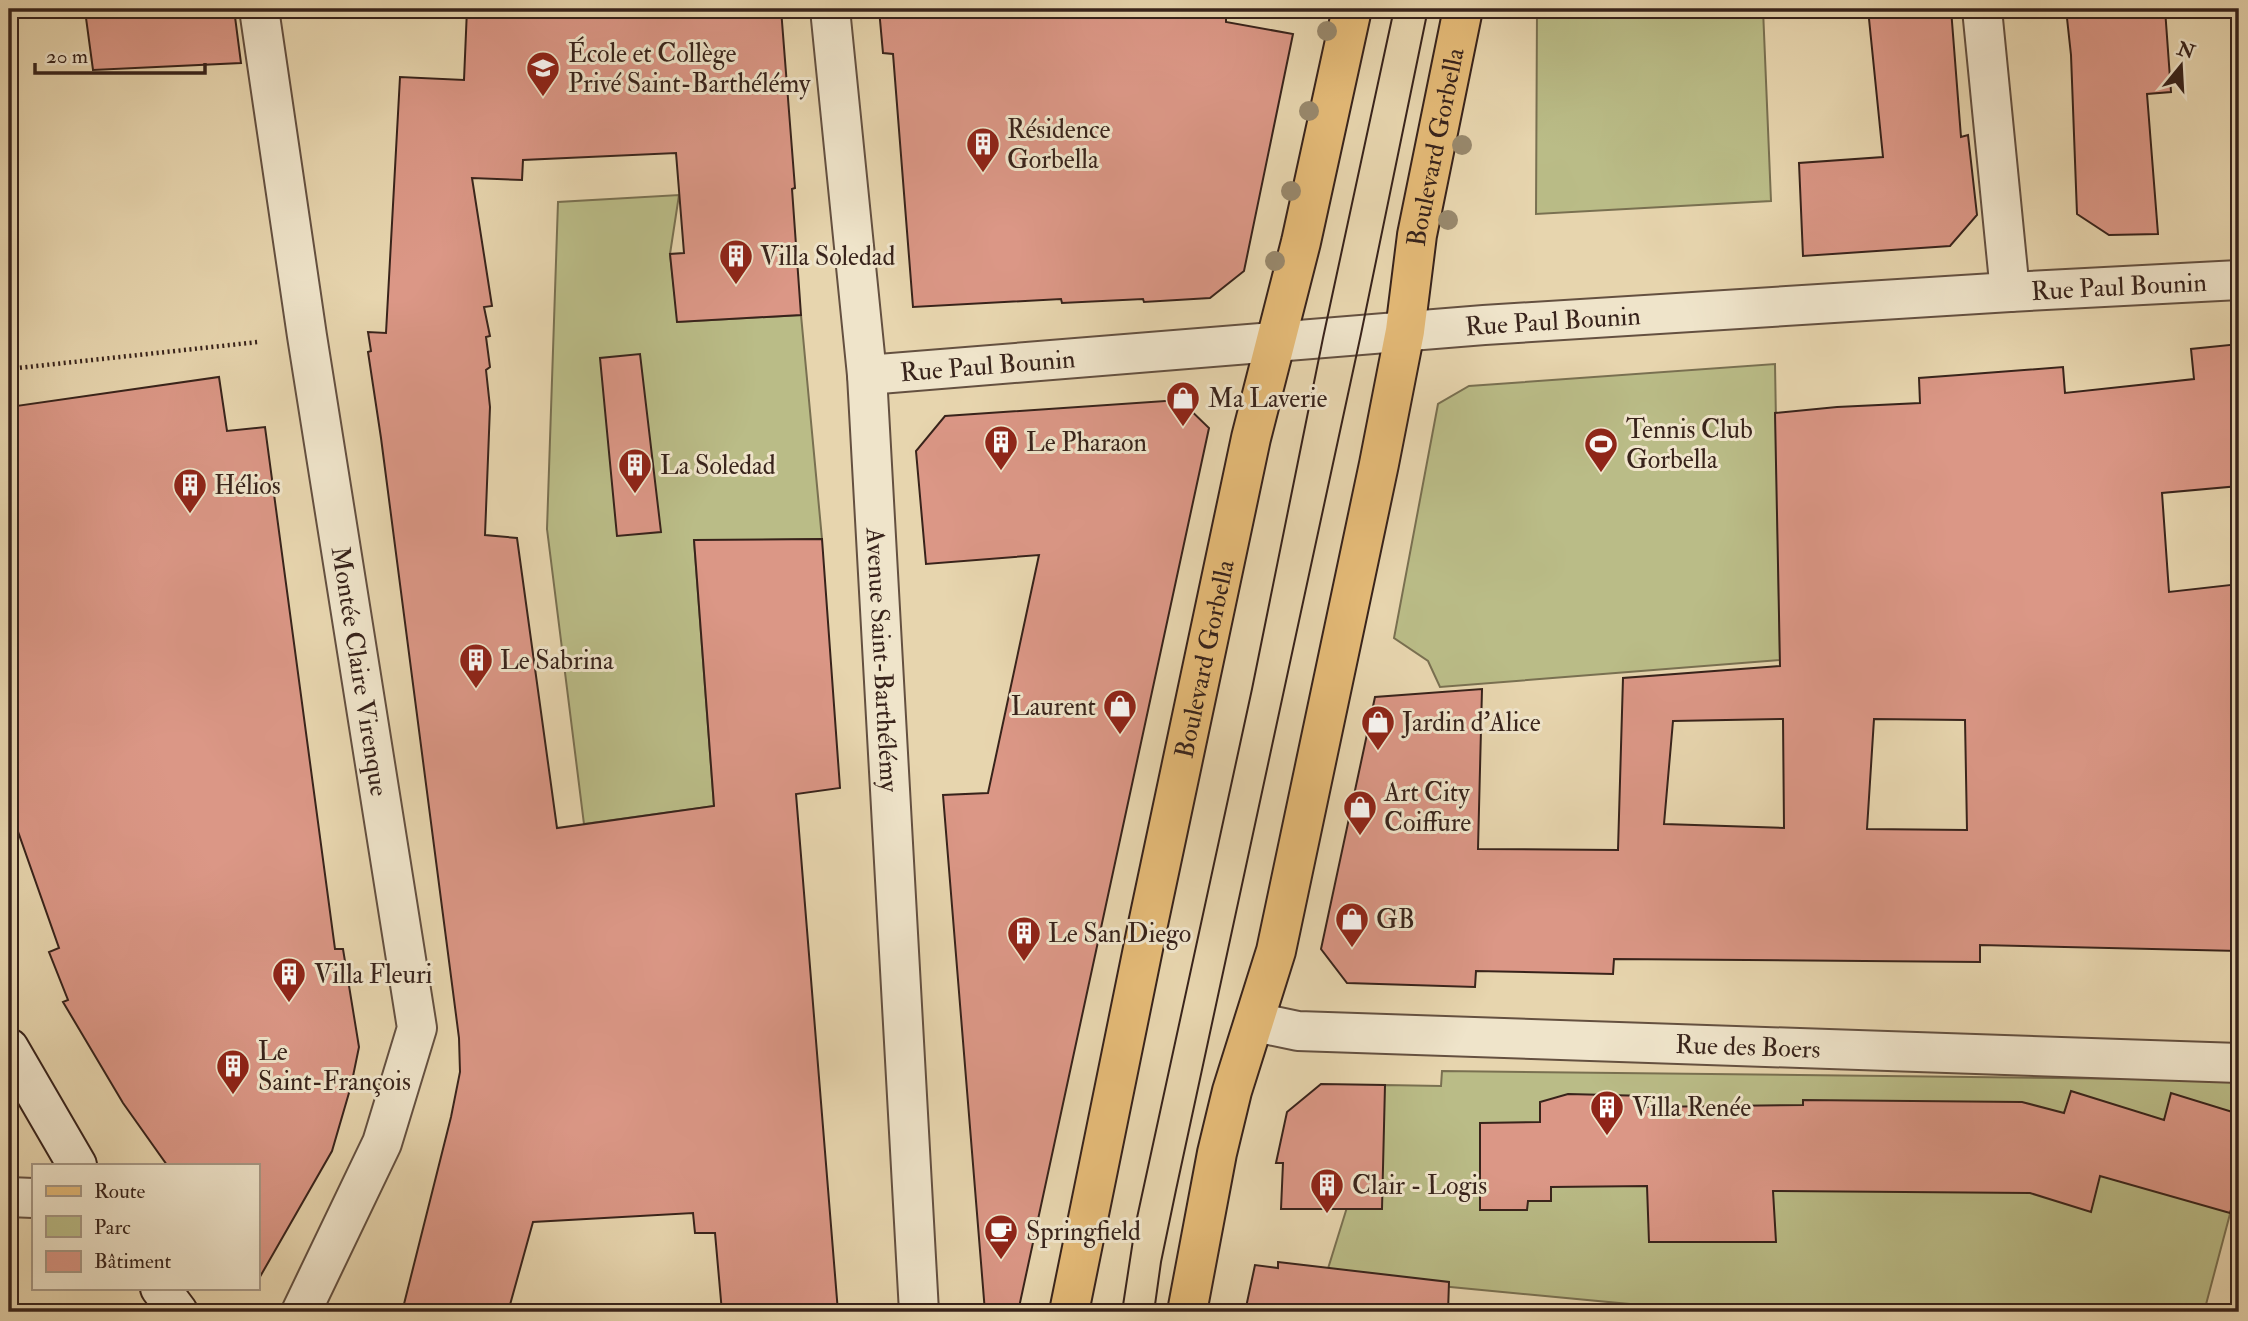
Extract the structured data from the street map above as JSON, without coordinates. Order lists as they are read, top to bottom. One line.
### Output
{"streets":{"main road":["Boulevard Gorbella"],"street":["Rue Paul Bounin","Avenue Saint-Barthélémy","Montée Claire Virenque","Rue des Boers"]},"crossings":[["Boulevard Gorbella","Rue Paul Bounin"],["Boulevard Gorbella","Rue des Boers"],["Rue Paul Bounin","Avenue Saint-Barthélémy"]],"places":{"school or university":["École et Collège Privé Saint-Barthélémy"],"building":["Résidence Gorbella","Villa Soledad","Le Pharaon","La Soledad","Hélios","Le Sabrina","Le San Diego","Villa Fleuri","Le Saint-François","Villa Renée","Clair - Logis"],"shop":["Ma Laverie","Laurent","Jardin d'Alice","Art City Coiffure","GB"],"sports":["Tennis Club Gorbella"],"cafe":["Springfield"]},"legend":["Route","Parc","Bâtiment"],"scale_bar":"20 m","north":"top"}
